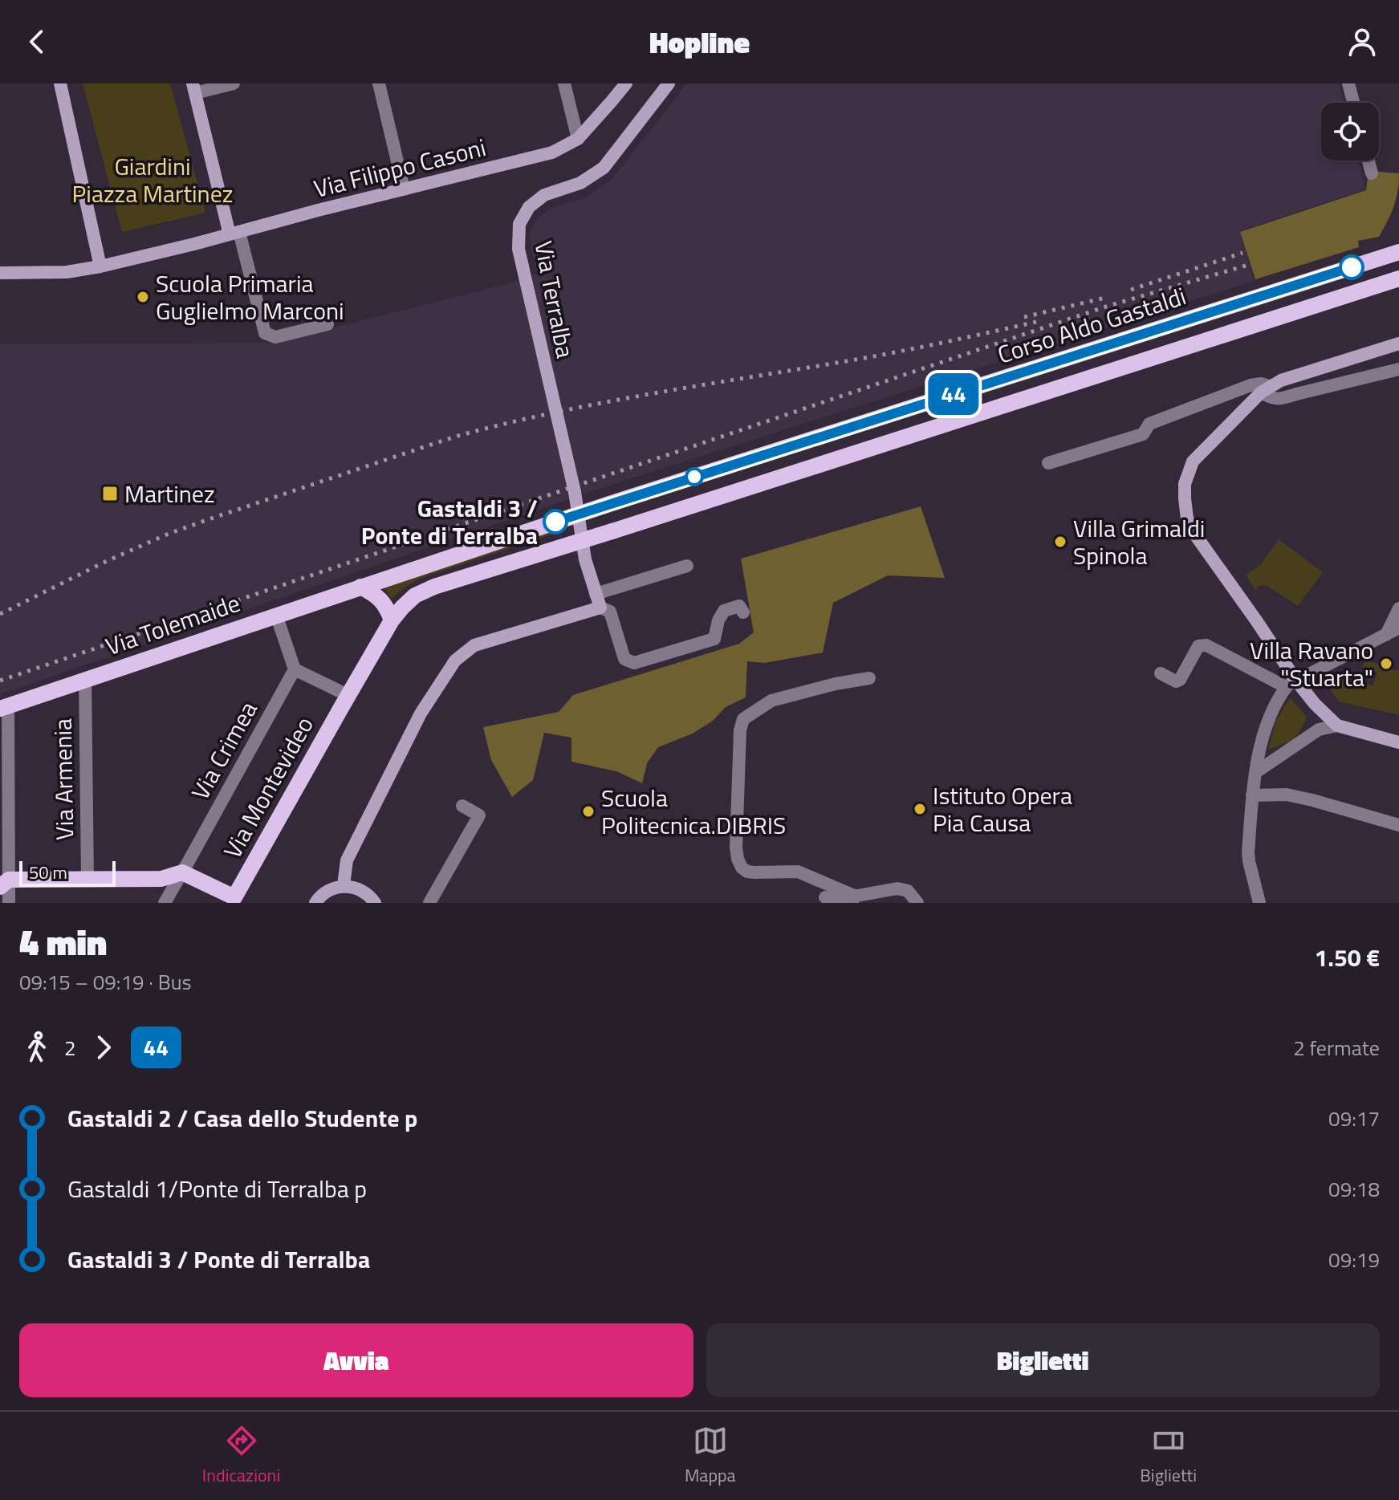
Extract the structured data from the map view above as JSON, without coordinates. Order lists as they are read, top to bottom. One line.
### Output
{"streets":{"main road":["Corso Aldo Gastaldi","Via Tolemaide","Via Montevideo"],"street":["Via Filippo Casoni","Via Terralba","Via Crimea","Via Armenia"]},"crossings":[["Via Terralba","Corso Aldo Gastaldi"],["Corso Aldo Gastaldi","Via Tolemaide"],["Corso Aldo Gastaldi","Via Montevideo"],["Via Tolemaide","Via Armenia"]],"parks":["Giardini Piazza Martinez"],"places":{"other":["Scuola Primaria Guglielmo Marconi","Gastaldi 3 / Ponte di Terralba","Villa Grimaldi Spinola","Villa Ravano \"Stuarta\"","Istituto Opera Pia Causa","Scuola Politecnica.DIBRIS"],"transit":["Martinez"]},"lines":["bus line 44"],"scale_bar":"50 m","page":{"header":"Hopline","on_map":"44","scale":"50 m","heading":["4 min","09:15 – 09:19 · Bus","1.50 €"],"legs":["2","44","2 fermate"],"list":[{"name":"Gastaldi 2 / Casa dello Studente p","value":"09:17"},{"name":"Gastaldi 1/Ponte di Terralba p","value":"09:18"},{"name":"Gastaldi 3 / Ponte di Terralba","value":"09:19"}],"buttons":["Avvia","Biglietti"],"tabs":["Indicazioni","Mappa","Biglietti"]}}
